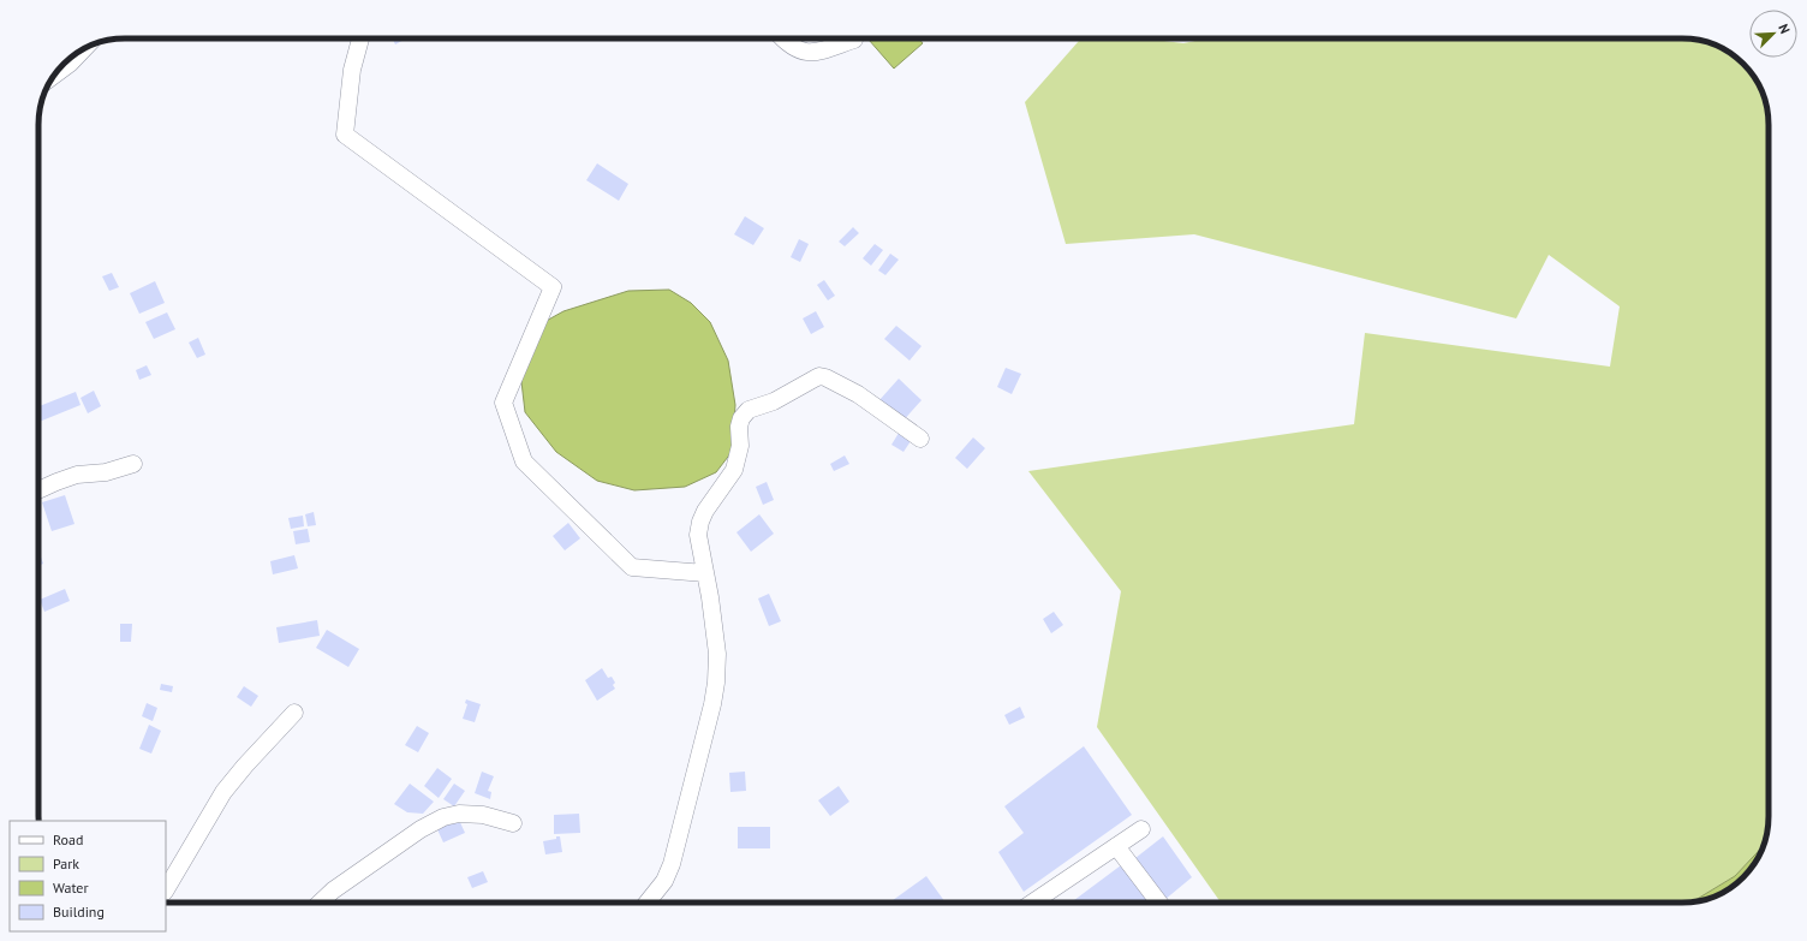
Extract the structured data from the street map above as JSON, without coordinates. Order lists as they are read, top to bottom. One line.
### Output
{"legend":["Road","Park","Water","Building"],"north":"top right"}
